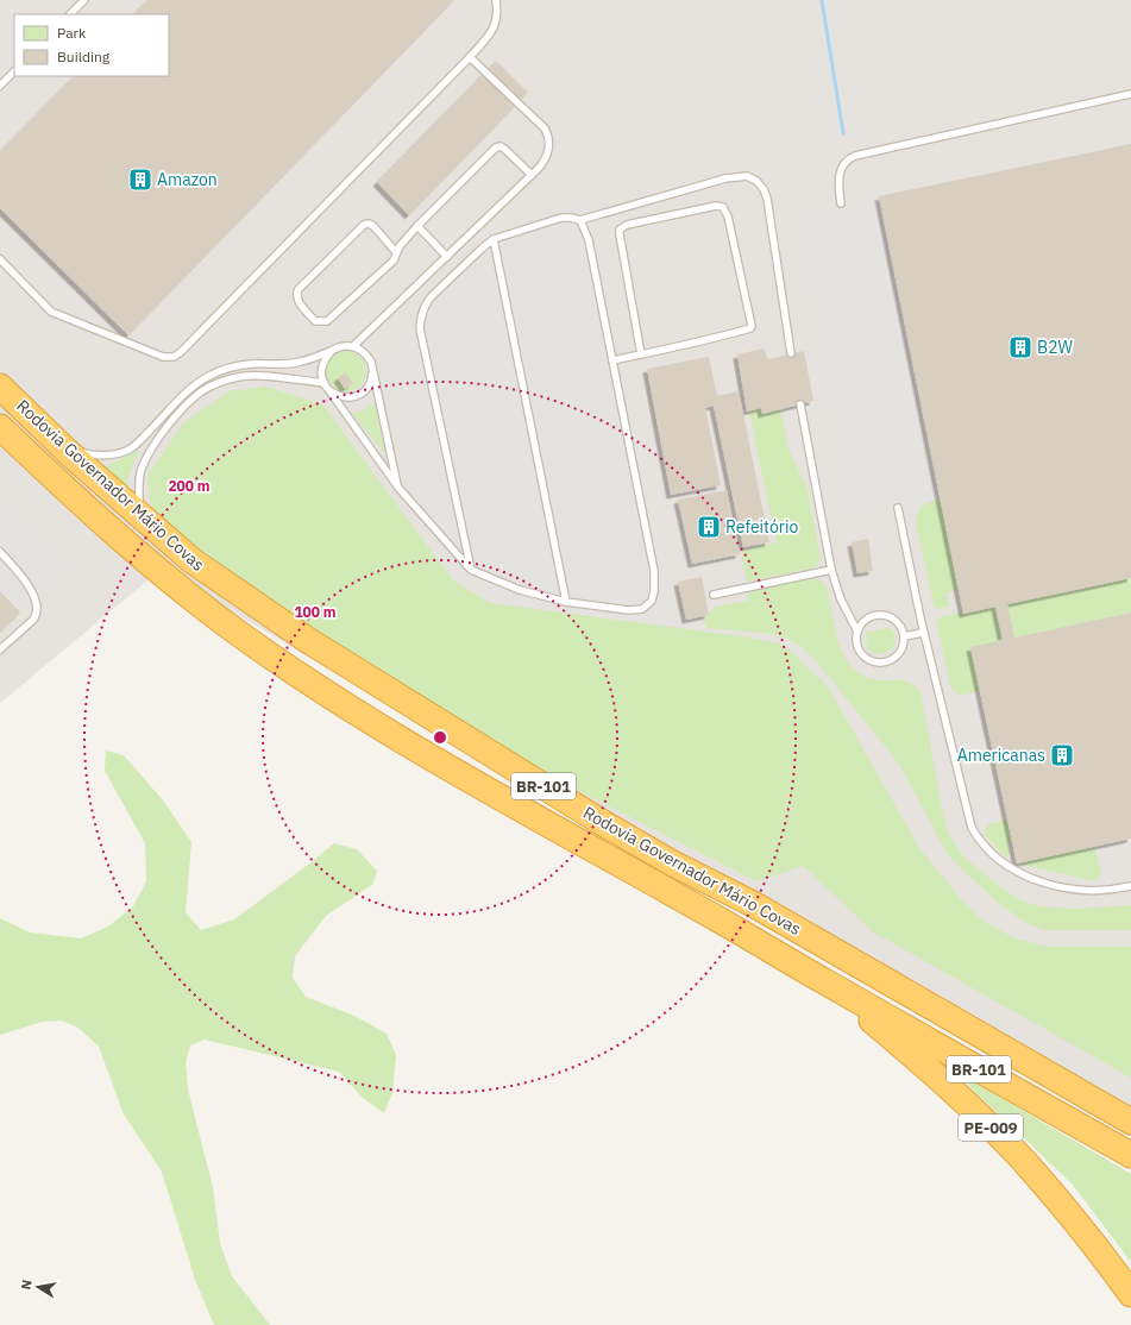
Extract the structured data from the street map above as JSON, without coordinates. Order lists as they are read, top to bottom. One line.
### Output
{"streets":{"highway":["Rodovia Governador Mário Covas","BR-101","PE-009"]},"crossings":[["Rodovia Governador Mário Covas","PE-009"]],"places":{"building":["Amazon","B2W","Refeitório","Americanas"]},"legend":["Park","Building"],"north":"left","rings":["200 m","100 m"]}
